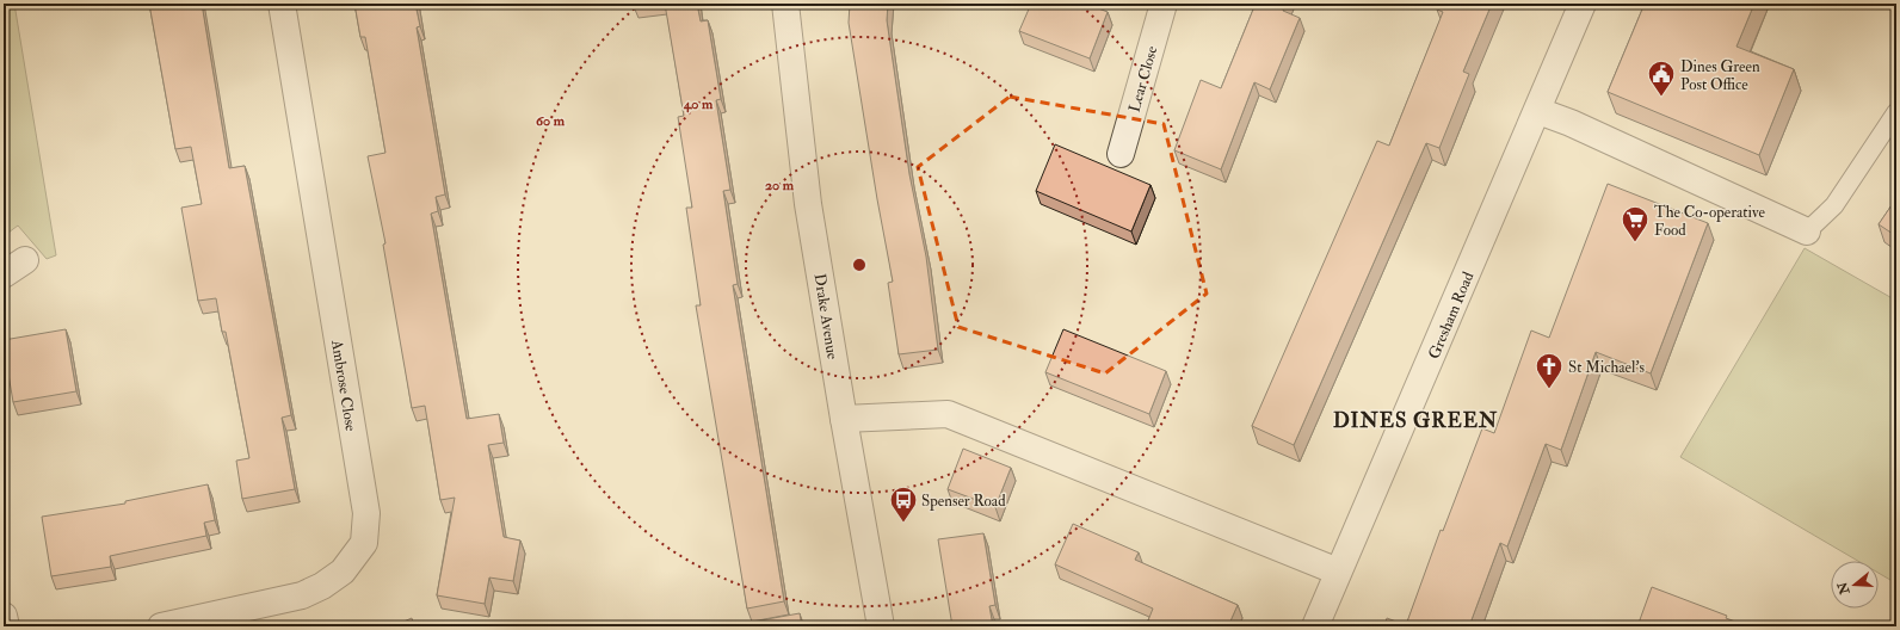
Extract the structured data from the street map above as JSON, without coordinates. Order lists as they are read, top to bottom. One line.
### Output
{"streets":{"street":["Lear Close","Gresham Road","Drake Avenue","Ambrose Close"]},"districts":["DINES GREEN"],"places":{"public building":["Dines Green Post Office"],"supermarket":["The Co-operative Food"],"church":["St Michael's"],"bus stop":["Spenser Road"]},"north":"left","rings":["40 m","60 m","20 m"]}
